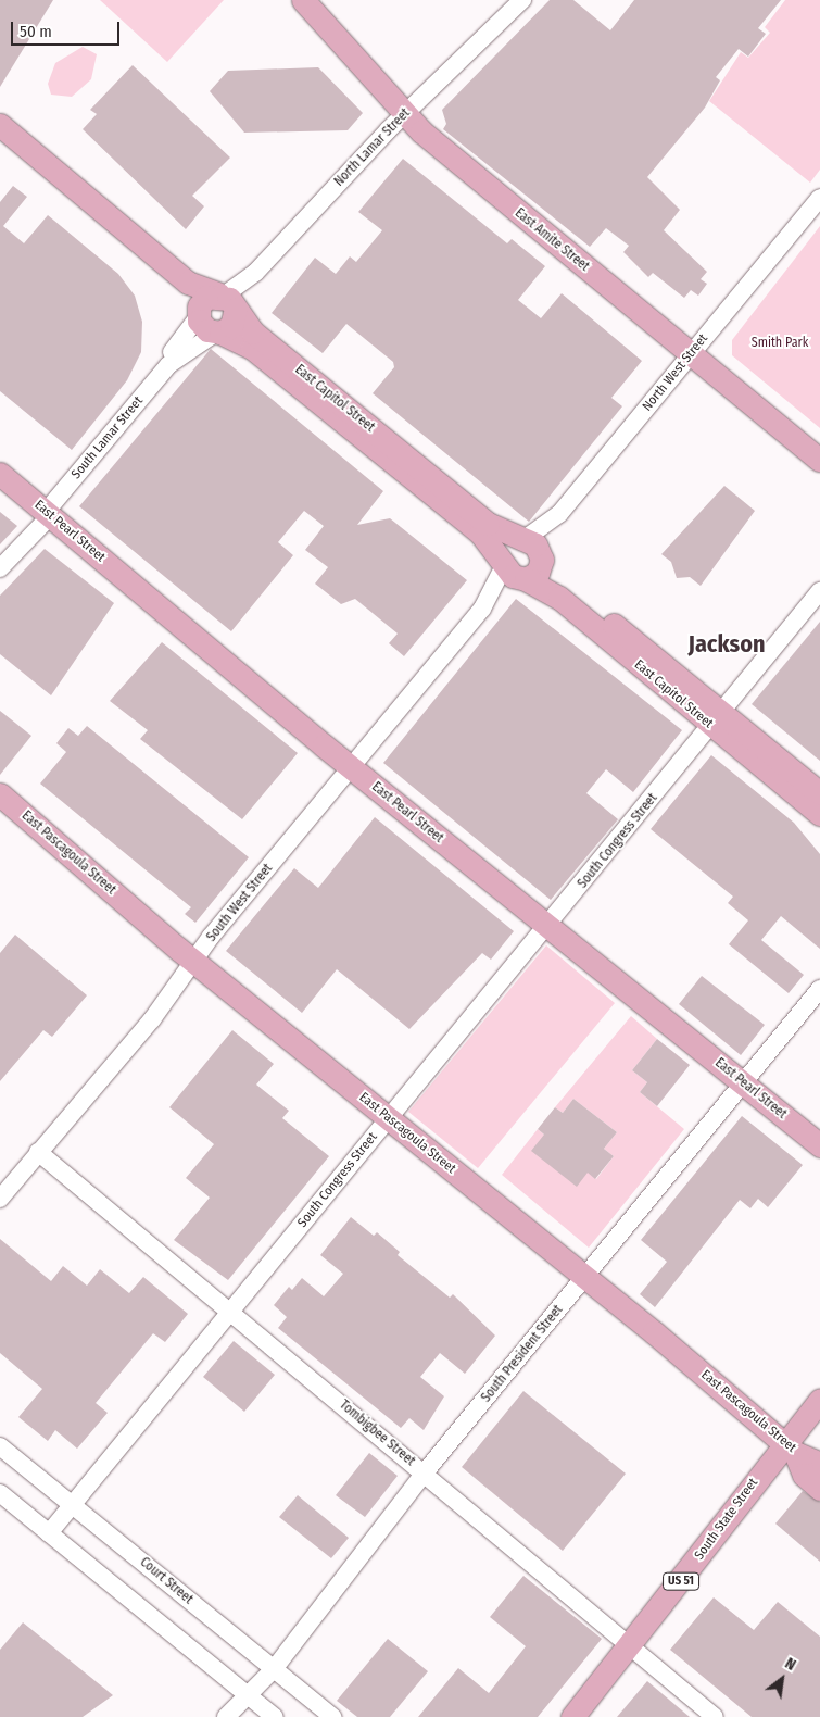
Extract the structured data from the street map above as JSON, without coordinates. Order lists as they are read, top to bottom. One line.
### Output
{"streets":{"main road":["East Amite Street","East Capitol Street","East Pearl Street","East Pascagoula Street","South State Street","US 51"],"street":["North Lamar Street","North West Street","South Lamar Street","South Congress Street","South West Street","South President Street","Tombigbee Street","Court Street"]},"crossings":[["North Lamar Street","East Amite Street"],["North Lamar Street","East Capitol Street"],["North Lamar Street","South Lamar Street"],["East Amite Street","North West Street"],["North West Street","East Capitol Street"],["East Capitol Street","South Lamar Street"],["East Capitol Street","South Congress Street"],["East Capitol Street","South West Street"],["South Lamar Street","East Pearl Street"],["East Pearl Street","South Congress Street"],["East Pearl Street","South West Street"],["East Pearl Street","South President Street"],["South Congress Street","East Pascagoula Street"],["South Congress Street","Tombigbee Street"],["South Congress Street","Court Street"],["East Pascagoula Street","South West Street"],["East Pascagoula Street","South President Street"],["East Pascagoula Street","South State Street"],["South West Street","Tombigbee Street"],["South President Street","Tombigbee Street"],["South President Street","Court Street"],["Tombigbee Street","South State Street"]],"districts":["Jackson"],"parks":["Smith Park"],"scale_bar":"50 m","north":"top right"}
